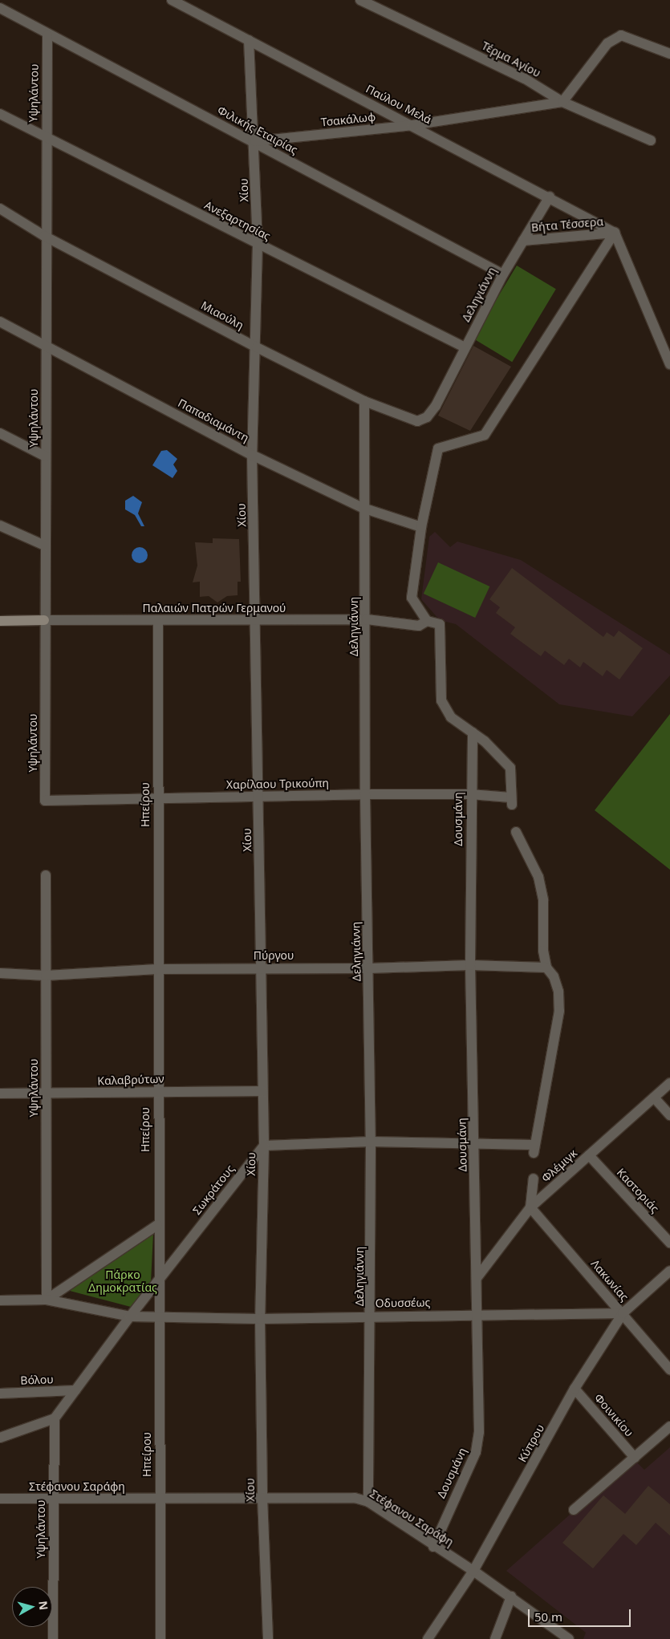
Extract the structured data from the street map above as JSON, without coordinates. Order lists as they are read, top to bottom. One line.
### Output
{"streets":{"street":["Τέρμα Αγίου","Υψηλάντου","Παύλου Μελά","Τσακάλωφ","Φιλικής Εταιρίας","Χίου","Ανεξαρτησίας","Βήτα Τέσσερα","Δεληγιάννη","Μιαούλη","Παπαδιαμάντη","Παλαιών Πατρών Γερμανού","Χαρίλαου Τρικούπη","Ηπείρου","Δουσμάνη","Πύργου","Καλαβρύτων","Φλέμιγκ","Σωκράτους","Καστοριάς","Λακωνίας","Οδυσσέως","Βόλου","Φοινικίου","Κύπρου","Στέφανου Σαράφη"]},"crossings":[["Τέρμα Αγίου","Τσακάλωφ"],["Υψηλάντου","Φιλικής Εταιρίας"],["Υψηλάντου","Ανεξαρτησίας"],["Υψηλάντου","Μιαούλη"],["Υψηλάντου","Παπαδιαμάντη"],["Υψηλάντου","Παλαιών Πατρών Γερμανού"],["Υψηλάντου","Χαρίλαου Τρικούπη"],["Υψηλάντου","Πύργου"],["Υψηλάντου","Καλαβρύτων"],["Υψηλάντου","Σωκράτους"],["Υψηλάντου","Οδυσσέως"],["Υψηλάντου","Στέφανου Σαράφη"],["Παύλου Μελά","Τσακάλωφ"],["Παύλου Μελά","Χίου"],["Παύλου Μελά","Βήτα Τέσσερα"],["Παύλου Μελά","Δεληγιάννη"],["Τσακάλωφ","Φιλικής Εταιρίας"],["Τσακάλωφ","Χίου"],["Φιλικής Εταιρίας","Χίου"],["Φιλικής Εταιρίας","Δεληγιάννη"],["Χίου","Ανεξαρτησίας"],["Χίου","Μιαούλη"],["Χίου","Παπαδιαμάντη"],["Χίου","Παλαιών Πατρών Γερμανού"],["Χίου","Χαρίλαου Τρικούπη"],["Χίου","Πύργου"],["Χίου","Καλαβρύτων"],["Χίου","Σωκράτους"],["Χίου","Οδυσσέως"],["Χίου","Στέφανου Σαράφη"],["Ανεξαρτησίας","Δεληγιάννη"],["Βήτα Τέσσερα","Δεληγιάννη"],["Δεληγιάννη","Μιαούλη"],["Δεληγιάννη","Παπαδιαμάντη"],["Δεληγιάννη","Παλαιών Πατρών Γερμανού"],["Δεληγιάννη","Χαρίλαου Τρικούπη"],["Δεληγιάννη","Πύργου"],["Δεληγιάννη","Οδυσσέως"],["Δεληγιάννη","Στέφανου Σαράφη"],["Παλαιών Πατρών Γερμανού","Ηπείρου"],["Χαρίλαου Τρικούπη","Ηπείρου"],["Χαρίλαου Τρικούπη","Δουσμάνη"],["Ηπείρου","Πύργου"],["Ηπείρου","Καλαβρύτων"],["Ηπείρου","Σωκράτους"],["Ηπείρου","Οδυσσέως"],["Ηπείρου","Στέφανου Σαράφη"],["Δουσμάνη","Πύργου"],["Δουσμάνη","Φλέμιγκ"],["Δουσμάνη","Οδυσσέως"],["Δουσμάνη","Στέφανου Σαράφη"],["Φλέμιγκ","Καστοριάς"],["Φλέμιγκ","Λακωνίας"],["Σωκράτους","Οδυσσέως"],["Σωκράτους","Βόλου"],["Λακωνίας","Οδυσσέως"],["Λακωνίας","Κύπρου"],["Οδυσσέως","Κύπρου"],["Φοινικίου","Κύπρου"],["Κύπρου","Στέφανου Σαράφη"]],"parks":["Πάρκο Δημοκρατίας"],"scale_bar":"50 m","north":"right"}
